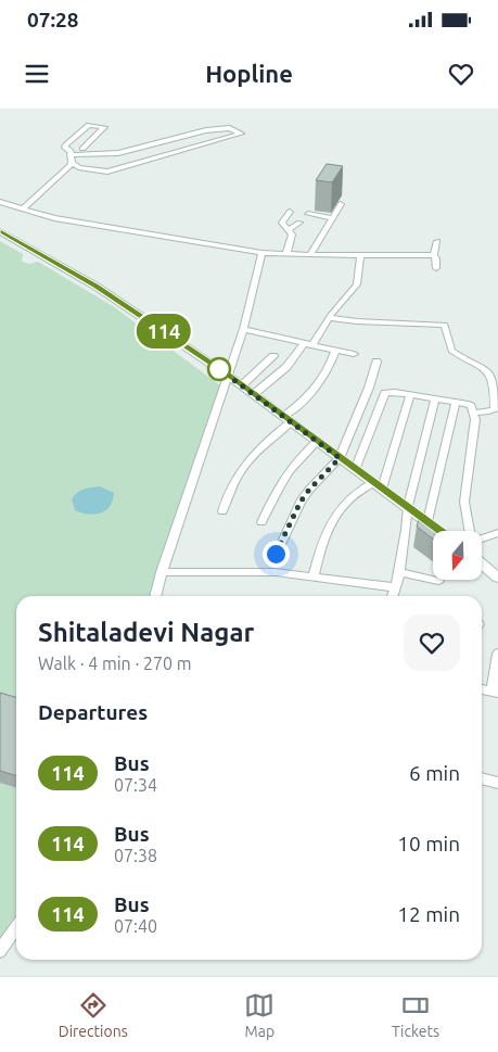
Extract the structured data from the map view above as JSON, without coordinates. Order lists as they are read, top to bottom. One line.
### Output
{"lines":["bus line 114"],"north":"bottom","page":{"status":"07:28","header":"Hopline","on_map":"114","heading":[["Shitaladevi Nagar","Walk · 4 min · 270 m"],"Departures"],"list":[{"mark":"114","name":"Bus","note":"07:34","value":"6 min"},{"mark":"114","name":"Bus","note":"07:38","value":"10 min"},{"mark":"114","name":"Bus","note":"07:40","value":"12 min"}],"tabs":["Directions","Map","Tickets"]}}
